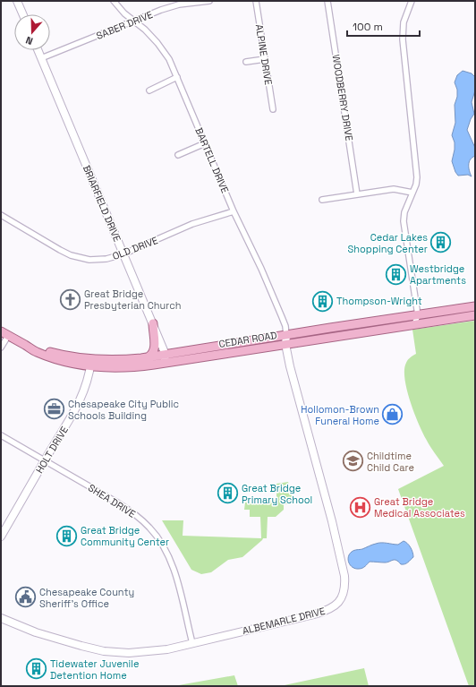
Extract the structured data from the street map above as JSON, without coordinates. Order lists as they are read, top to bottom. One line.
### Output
{"streets":{"main road":["CEDAR ROAD"],"street":["SABER DRIVE","ALPINE DRIVE","WOODBERRY DRIVE","BARTELL DRIVE","BRIARFIELD DRIVE","OLD DRIVE","HOLT DRIVE","SHEA DRIVE","ALBEMARLE DRIVE"]},"crossings":[["SABER DRIVE","BARTELL DRIVE"],["SABER DRIVE","BRIARFIELD DRIVE"],["BARTELL DRIVE","OLD DRIVE"],["BARTELL DRIVE","CEDAR ROAD"],["BARTELL DRIVE","ALBEMARLE DRIVE"],["BRIARFIELD DRIVE","OLD DRIVE"],["BRIARFIELD DRIVE","CEDAR ROAD"],["CEDAR ROAD","HOLT DRIVE"],["CEDAR ROAD","ALBEMARLE DRIVE"],["HOLT DRIVE","SHEA DRIVE"],["SHEA DRIVE","ALBEMARLE DRIVE"]],"places":{"building":["Cedar Lakes Shopping Center","Westbridge Apartments","Thompson-Wright","Great Bridge Primary School","Great Bridge Community Center","Tidewater Juvenile Detention Home"],"church":["Great Bridge Presbyterian Church"],"office":["Chesapeake City Public Schools Building"],"shop":["Hollomon-Brown Funeral Home"],"school or university":["Childtime Child Care"],"hospital":["Great Bridge Medical Associates"],"public building":["Chesapeake County Sheriff's Office"]},"scale_bar":"100 m","north":"bottom"}
